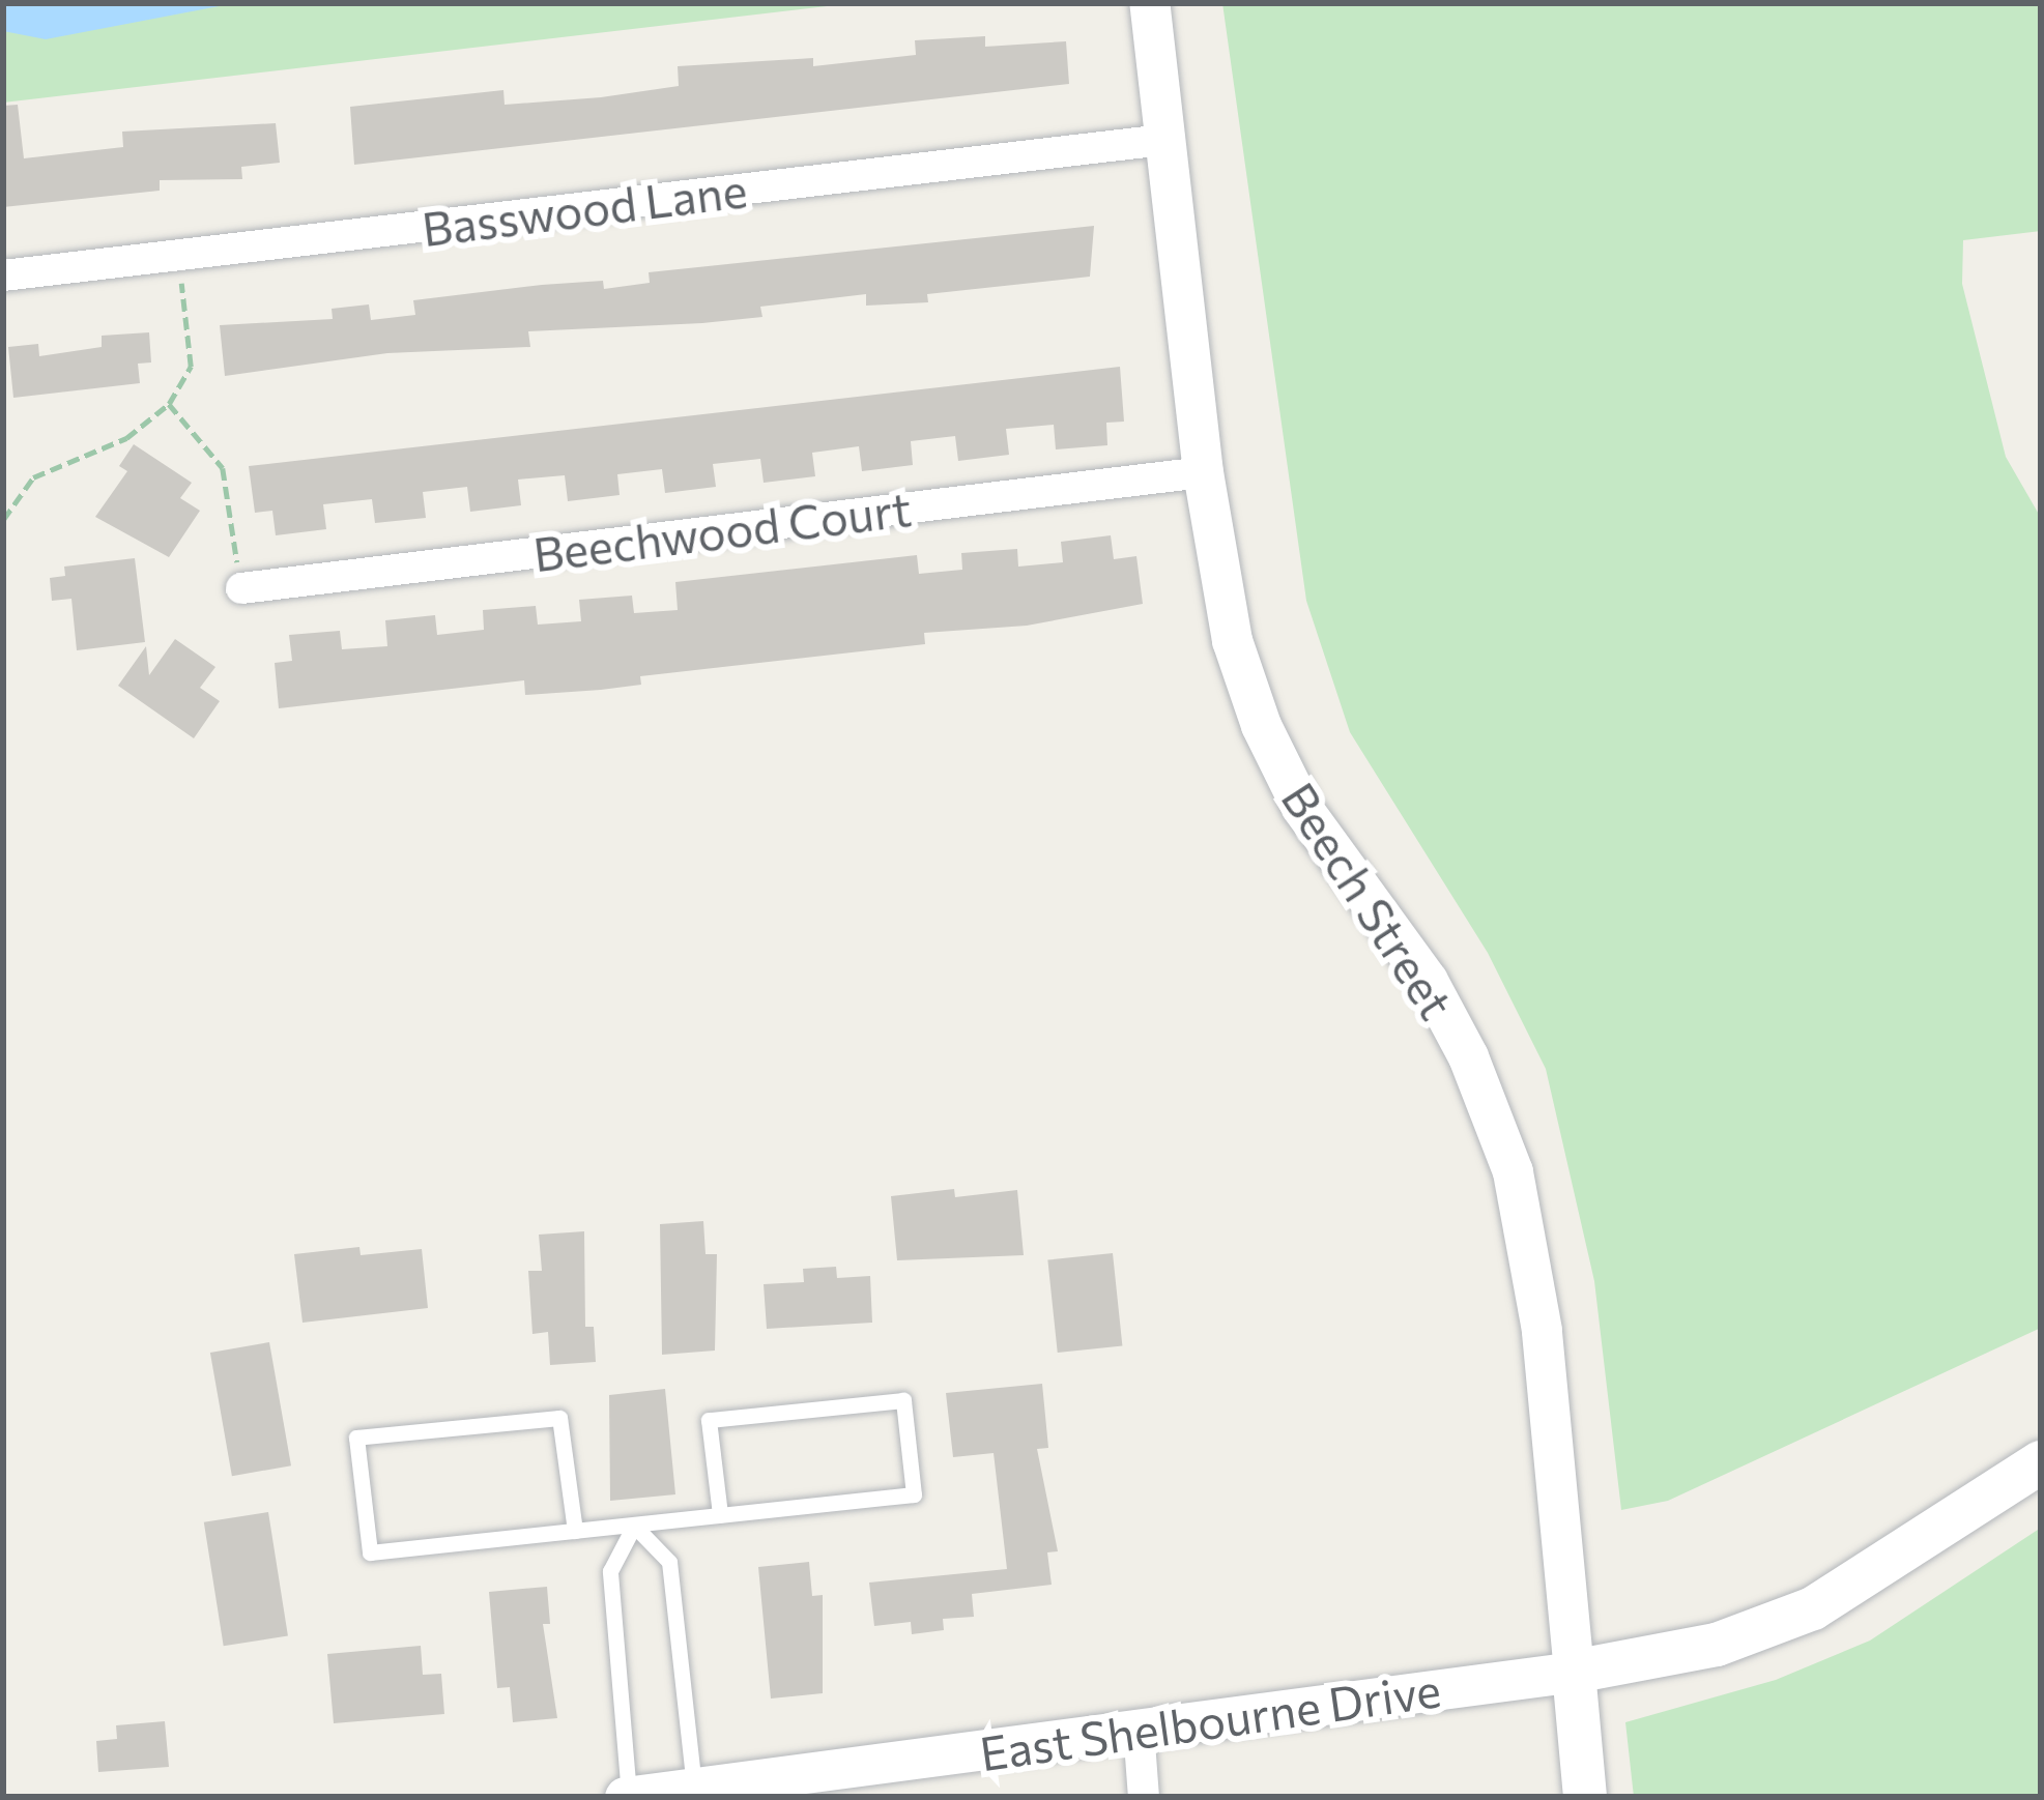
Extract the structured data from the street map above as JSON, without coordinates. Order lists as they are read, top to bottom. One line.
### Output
{"streets":{"main road":["Beech Street"],"street":["Basswood Lane","Beechwood Court","East Shelbourne Drive"]},"crossings":[["Basswood Lane","Beech Street"],["Beechwood Court","Beech Street"],["Beech Street","East Shelbourne Drive"]]}
